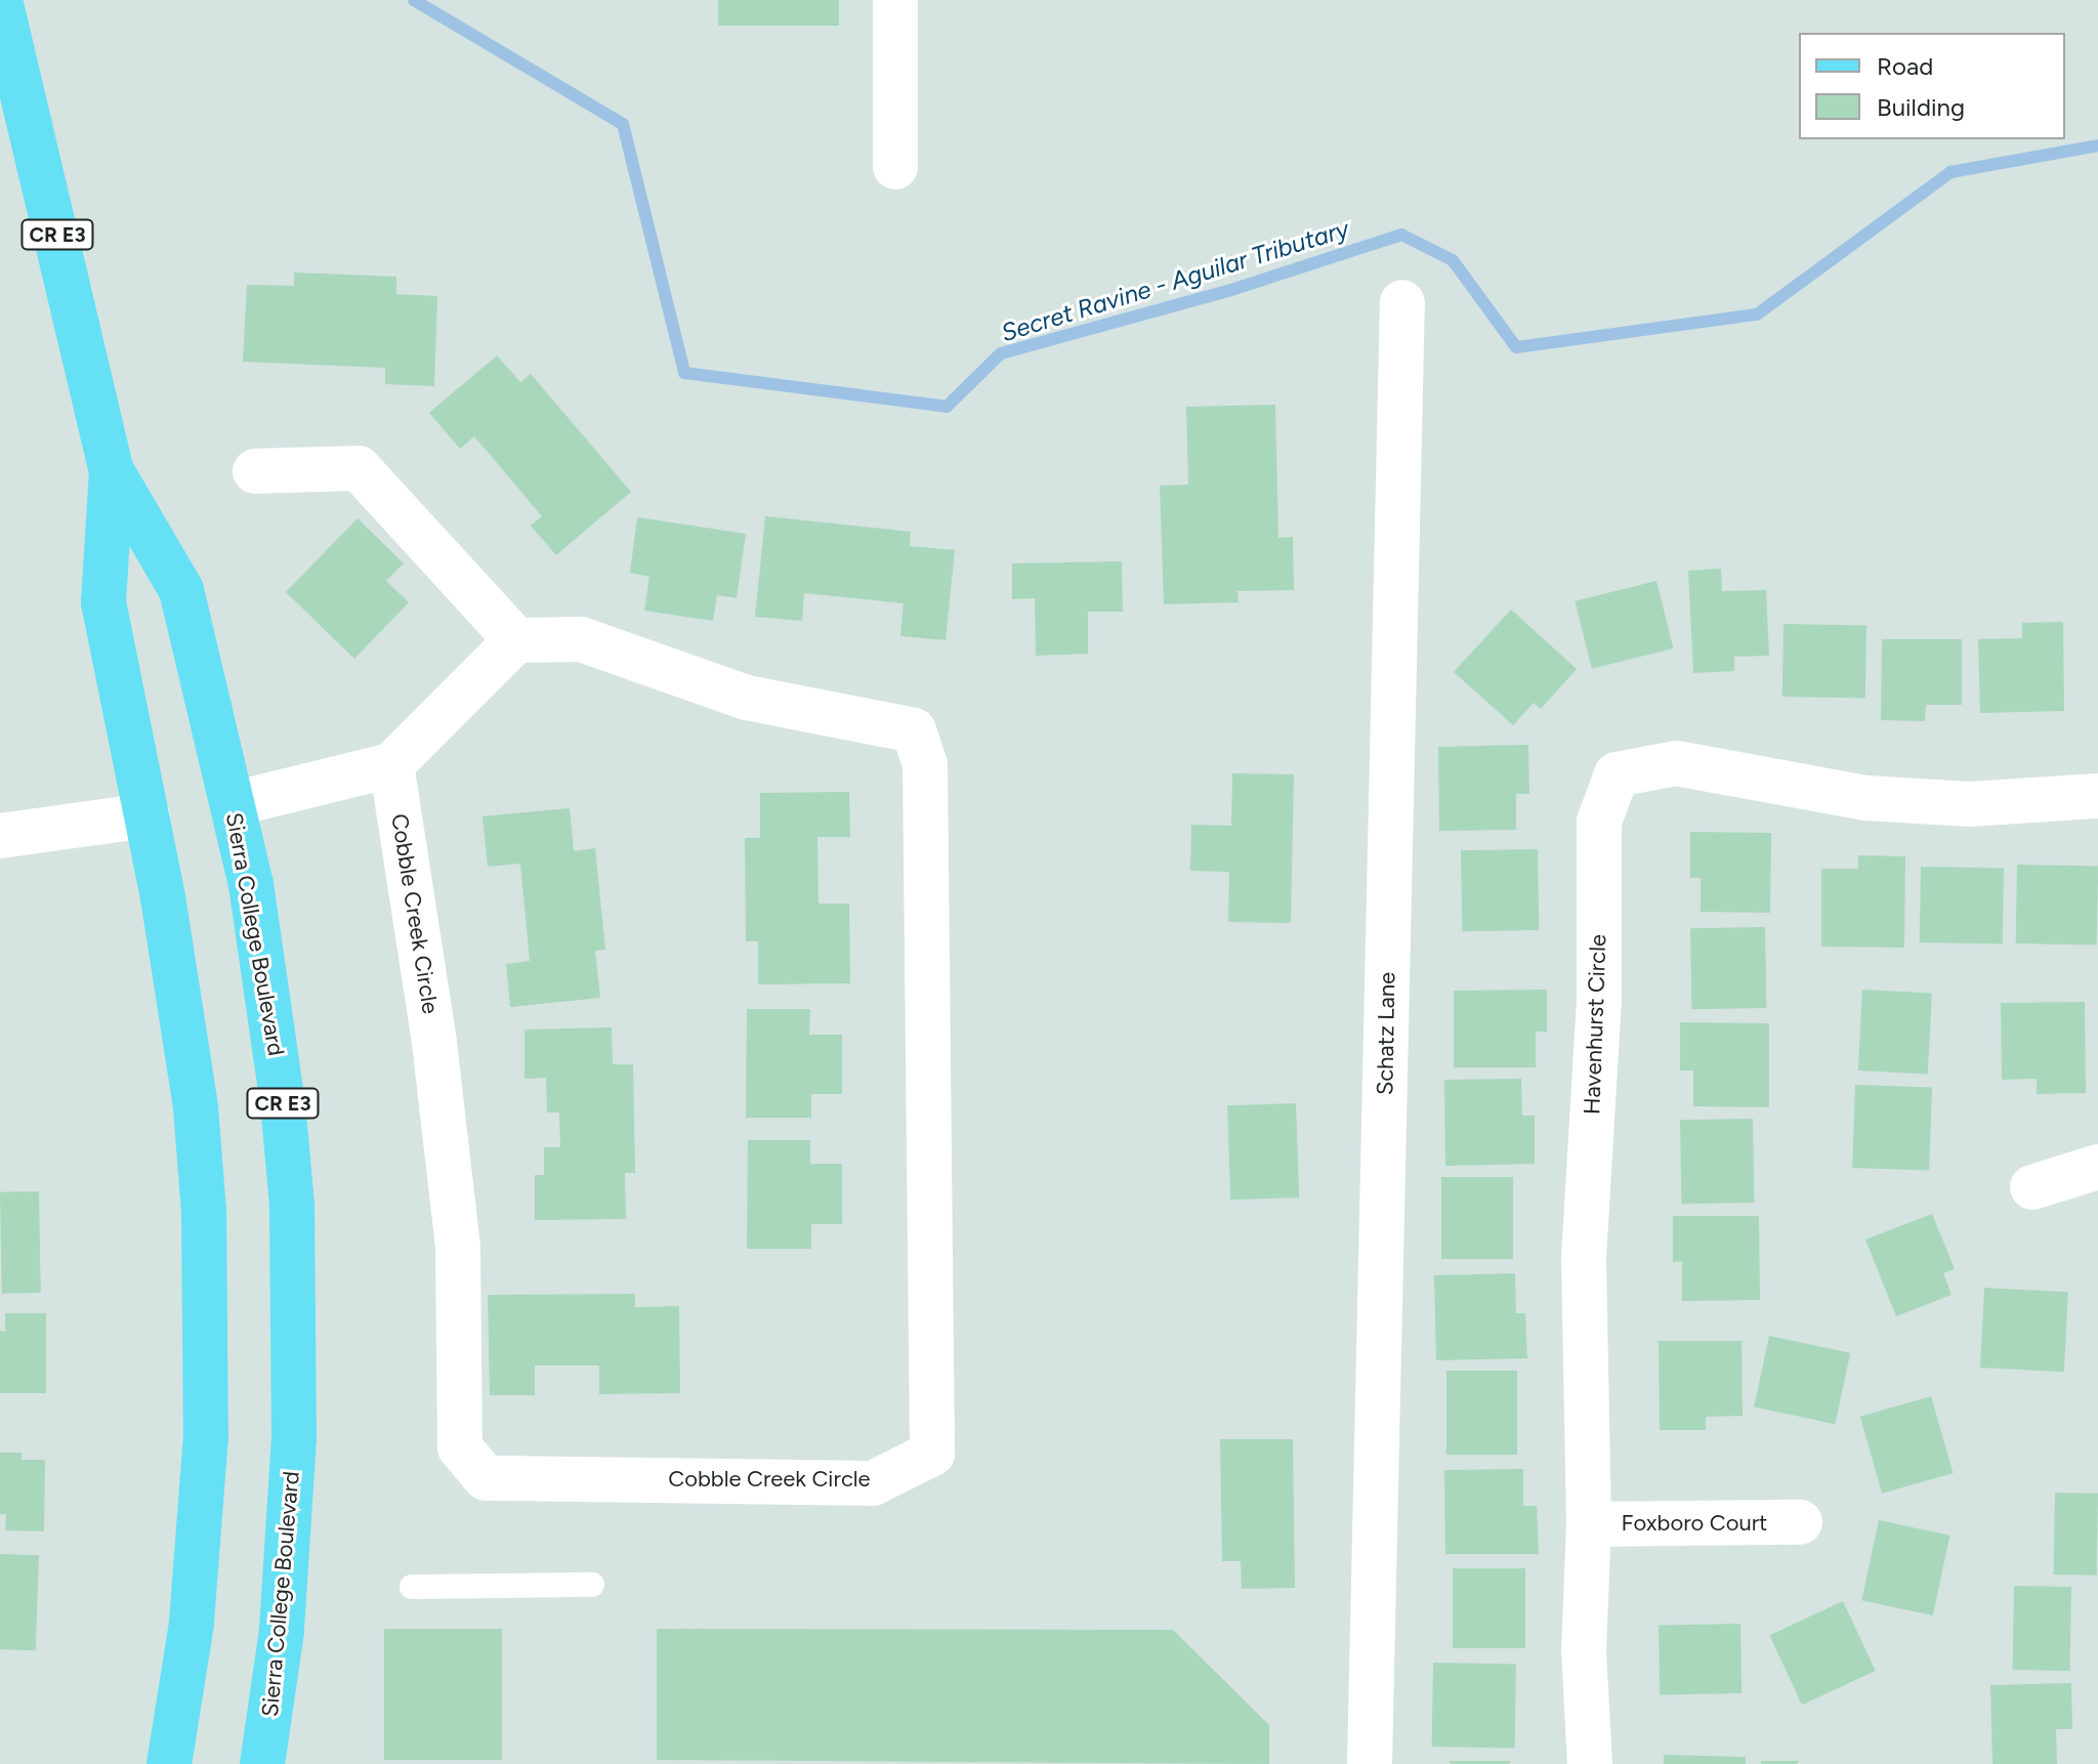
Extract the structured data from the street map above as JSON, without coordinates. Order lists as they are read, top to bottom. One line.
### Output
{"streets":{"main road":["CR E3","Sierra College Boulevard"],"street":["Cobble Creek Circle","Havenhurst Circle","Schatz Lane","Foxboro Court"]},"crossings":[["Havenhurst Circle","Foxboro Court"]],"water":["Secret Ravine - Aguilar Tributary"],"legend":["Road","Building"]}
